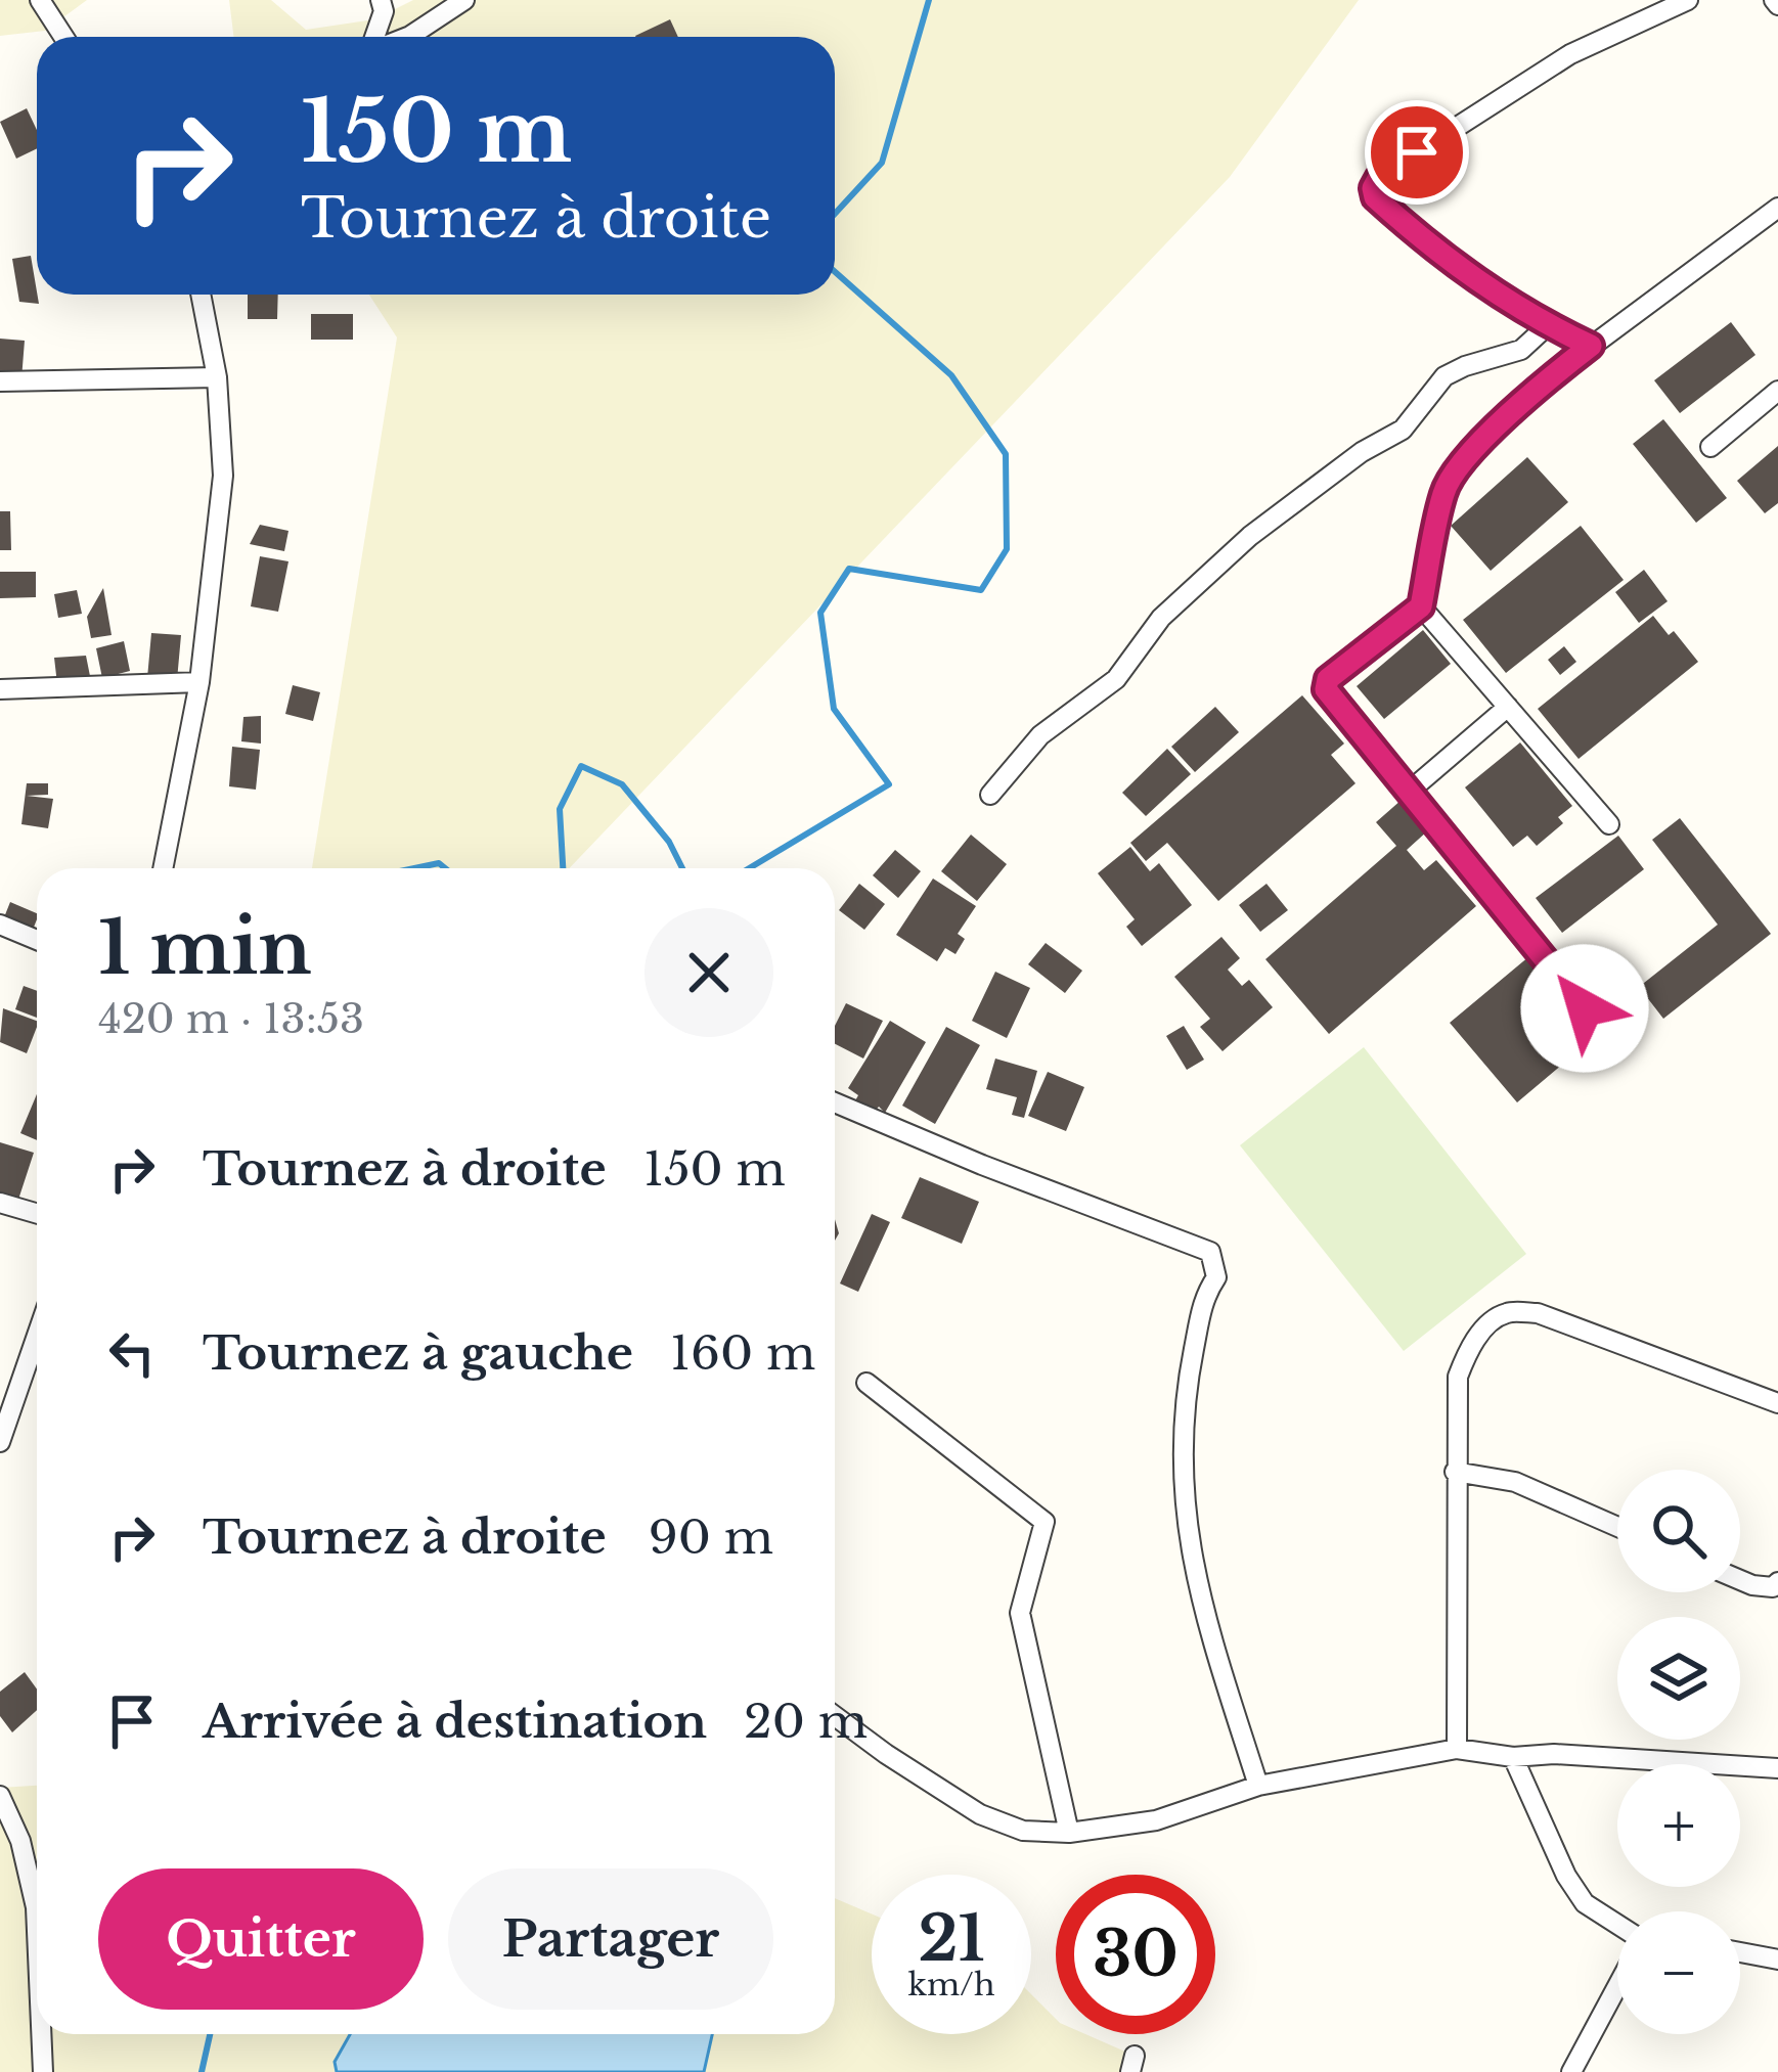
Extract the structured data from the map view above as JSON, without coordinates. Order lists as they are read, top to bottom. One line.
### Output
{"page":{"turn":["150 m","Tournez à droite"],"heading":["1 min","420 m · 13:53"],"list":[{"name":"Tournez à droite","value":"150 m"},{"name":"Tournez à gauche","value":"160 m"},{"name":"Tournez à droite","value":"90 m"},{"name":"Arrivée à destination","value":"20 m"}],"map_buttons":["+","−"],"buttons":["Quitter","Partager"],"speed":"21 km/h","limit":"30"}}
